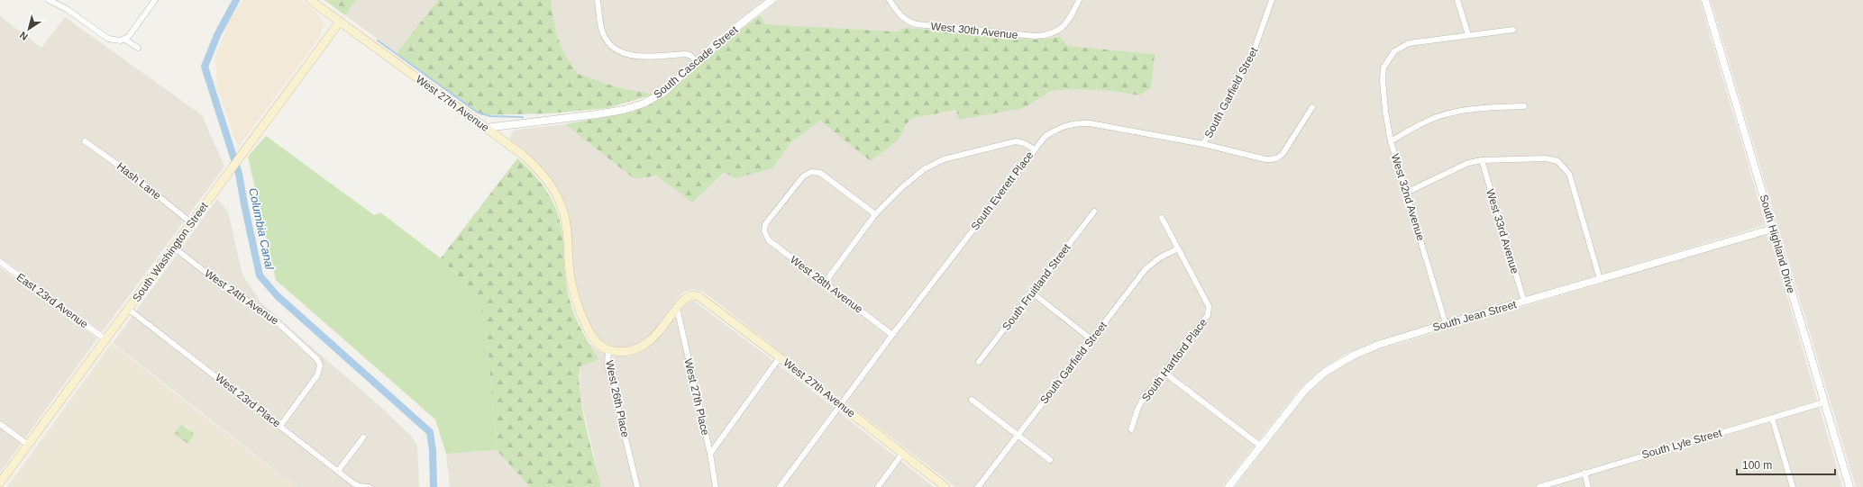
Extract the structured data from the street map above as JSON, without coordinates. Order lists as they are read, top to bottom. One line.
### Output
{"streets":{"main road":["West 27th Avenue","South Washington Street","West 26th Place"],"street":["West 30th Avenue","South Cascade Street","South Garfield Street","Hash Lane","South Everett Place","West 32nd Avenue","West 33rd Avenue","South Highland Drive","West 28th Avenue","South Fruitland Street","West 24th Avenue","East 23rd Avenue","South Jean Street","South Hartford Place","West 27th Place","West 23rd Place","South Lyle Street"]},"crossings":[["South Cascade Street","West 27th Avenue"],["South Garfield Street","South Everett Place"],["South Garfield Street","South Hartford Place"],["West 27th Avenue","South Everett Place"],["West 27th Avenue","South Washington Street"],["West 27th Avenue","West 27th Place"],["West 27th Avenue","West 26th Place"],["Hash Lane","South Washington Street"],["South Everett Place","West 28th Avenue"],["West 32nd Avenue","South Jean Street"],["West 33rd Avenue","South Jean Street"],["South Highland Drive","South Jean Street"],["South Highland Drive","South Lyle Street"],["South Washington Street","West 24th Avenue"],["South Washington Street","East 23rd Avenue"],["South Washington Street","West 23rd Place"],["West 24th Avenue","West 23rd Place"]],"water":["Columbia Canal"],"scale_bar":"100 m","north":"bottom left"}
